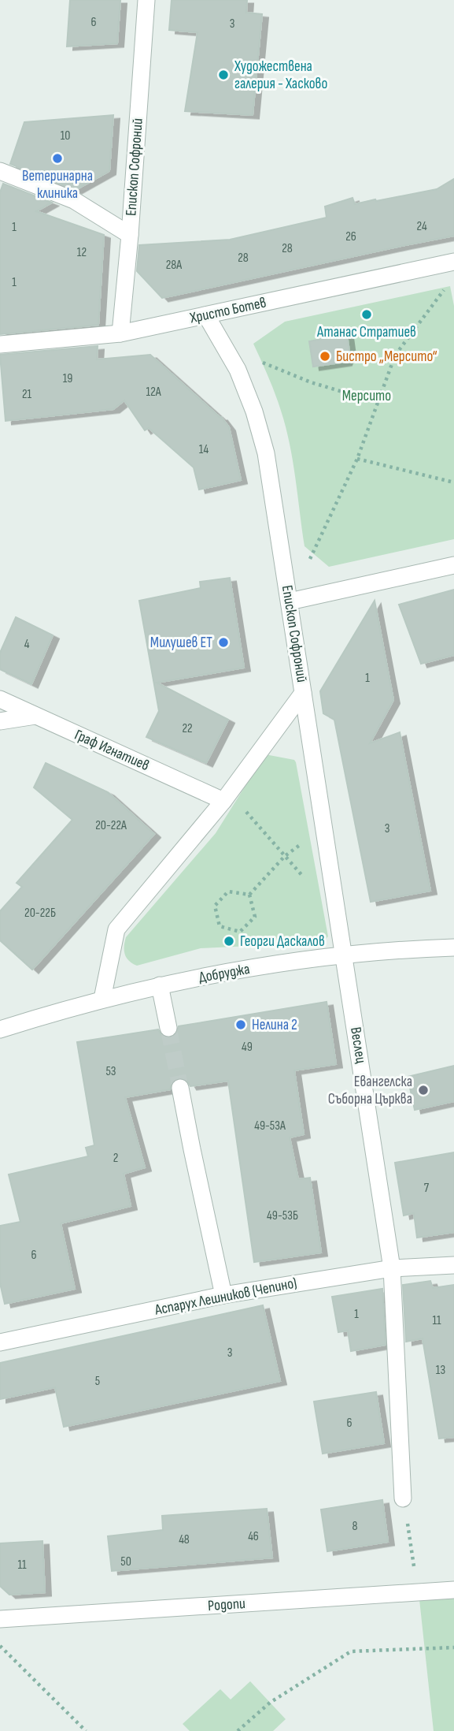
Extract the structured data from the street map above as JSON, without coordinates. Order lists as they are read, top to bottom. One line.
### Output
{"streets":{"street":["Епископ Софроний","Христо Ботев","Граф Игнатиев","Добруджа","Веслец","Аспарух Лешников (Чепино)","Родопи"]},"crossings":[["Епископ Софроний","Христо Ботев"],["Епископ Софроний","Граф Игнатиев"],["Епископ Софроний","Добруджа"],["Епископ Софроний","Веслец"],["Добруджа","Веслец"],["Веслец","Аспарух Лешников (Чепино)"]],"parks":["Мерсито"],"places":["Художествена галерия - Хасково","Ветеринарна клиника","Атанас Стратиев","Бистро „Мерсито“","Милушев ЕТ","Георги Даскалов","Нелина 2","Евангелска Съборна Църква"],"house_numbers":["6","3","10","24","1","26","28","12","28","28А","1","19","12А","21","14","4","1","22","20-22А","3","20-22Б","49","53","49-53А","2","7","49-53Б","6","1","11","3","13","5","6","8","46","48","50","11"]}
